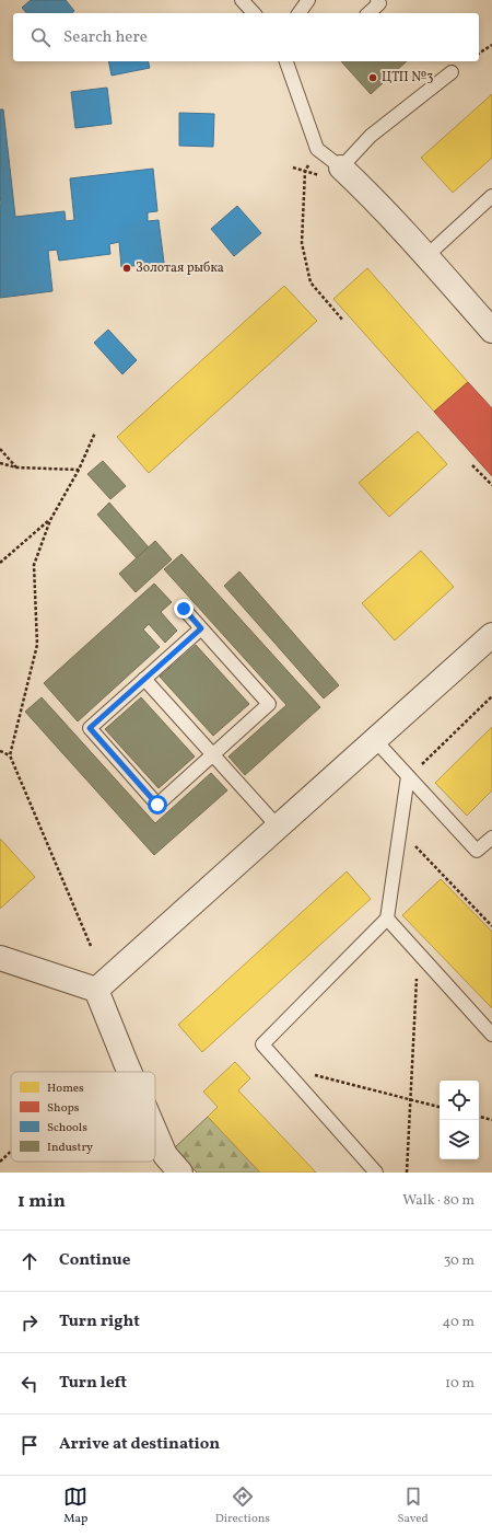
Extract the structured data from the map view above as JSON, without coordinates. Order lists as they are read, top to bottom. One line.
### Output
{"places":["ЦТП №3","Золотая рыбка"],"legend":["Homes","Shops","Schools","Industry"],"page":{"search":"Search here","heading":["1 min","Walk · 80 m"],"list":[["Continue","30 m"],["Turn right","40 m"],["Turn left","10 m"],"Arrive at destination"],"nav":["Map","Directions","Saved"]}}
